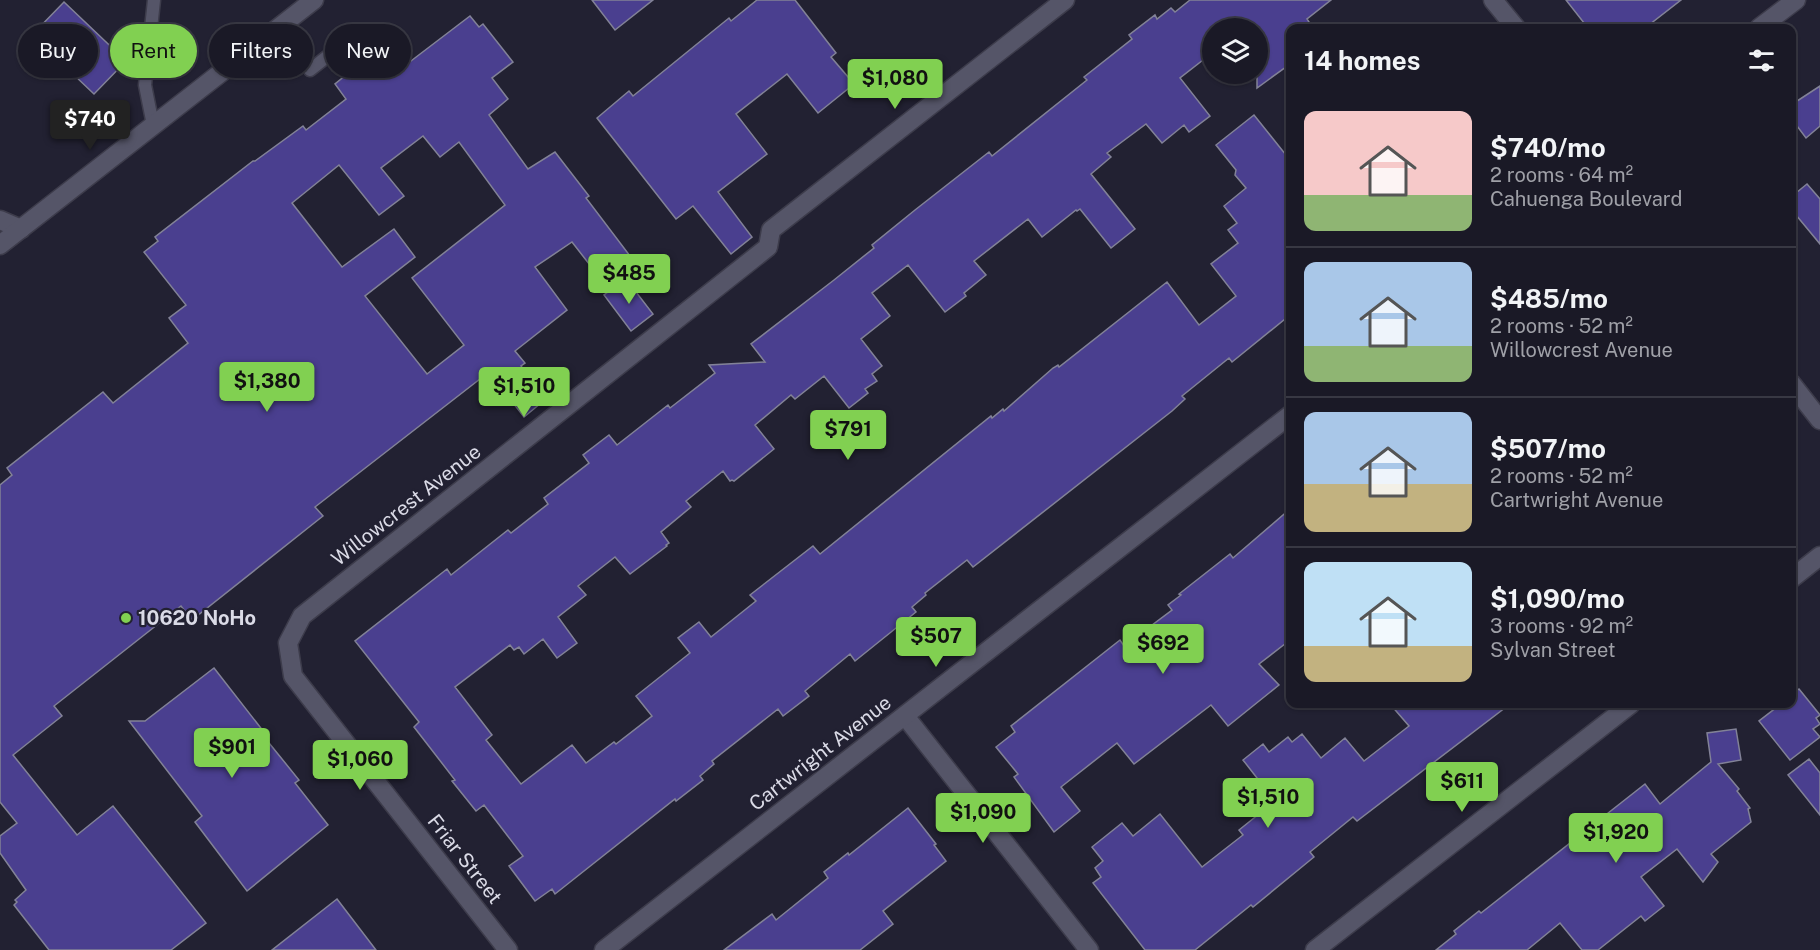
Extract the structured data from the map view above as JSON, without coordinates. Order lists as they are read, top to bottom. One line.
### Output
{"streets":{"street":["Willowcrest Avenue","Cartwright Avenue","Friar Street"]},"crossings":[["Willowcrest Avenue","Friar Street"]],"places":["10620 NoHo"],"page":{"chip":["Buy","Rent","Filters","New"],"heading":"14 homes","price":["$1,080","$740","$485","$1,380","$1,510","$791","$507","$692","$901","$1,060","$611","$1,510","$1,090","$1,920"],"list":[{"name":"$740/mo","note":"2 rooms · 64 m² · Cahuenga Boulevard"},{"name":"$485/mo","note":"2 rooms · 52 m² · Willowcrest Avenue"},{"name":"$507/mo","note":"2 rooms · 52 m² · Cartwright Avenue"},{"name":"$1,090/mo","note":"3 rooms · 92 m² · Sylvan Street"}]}}
